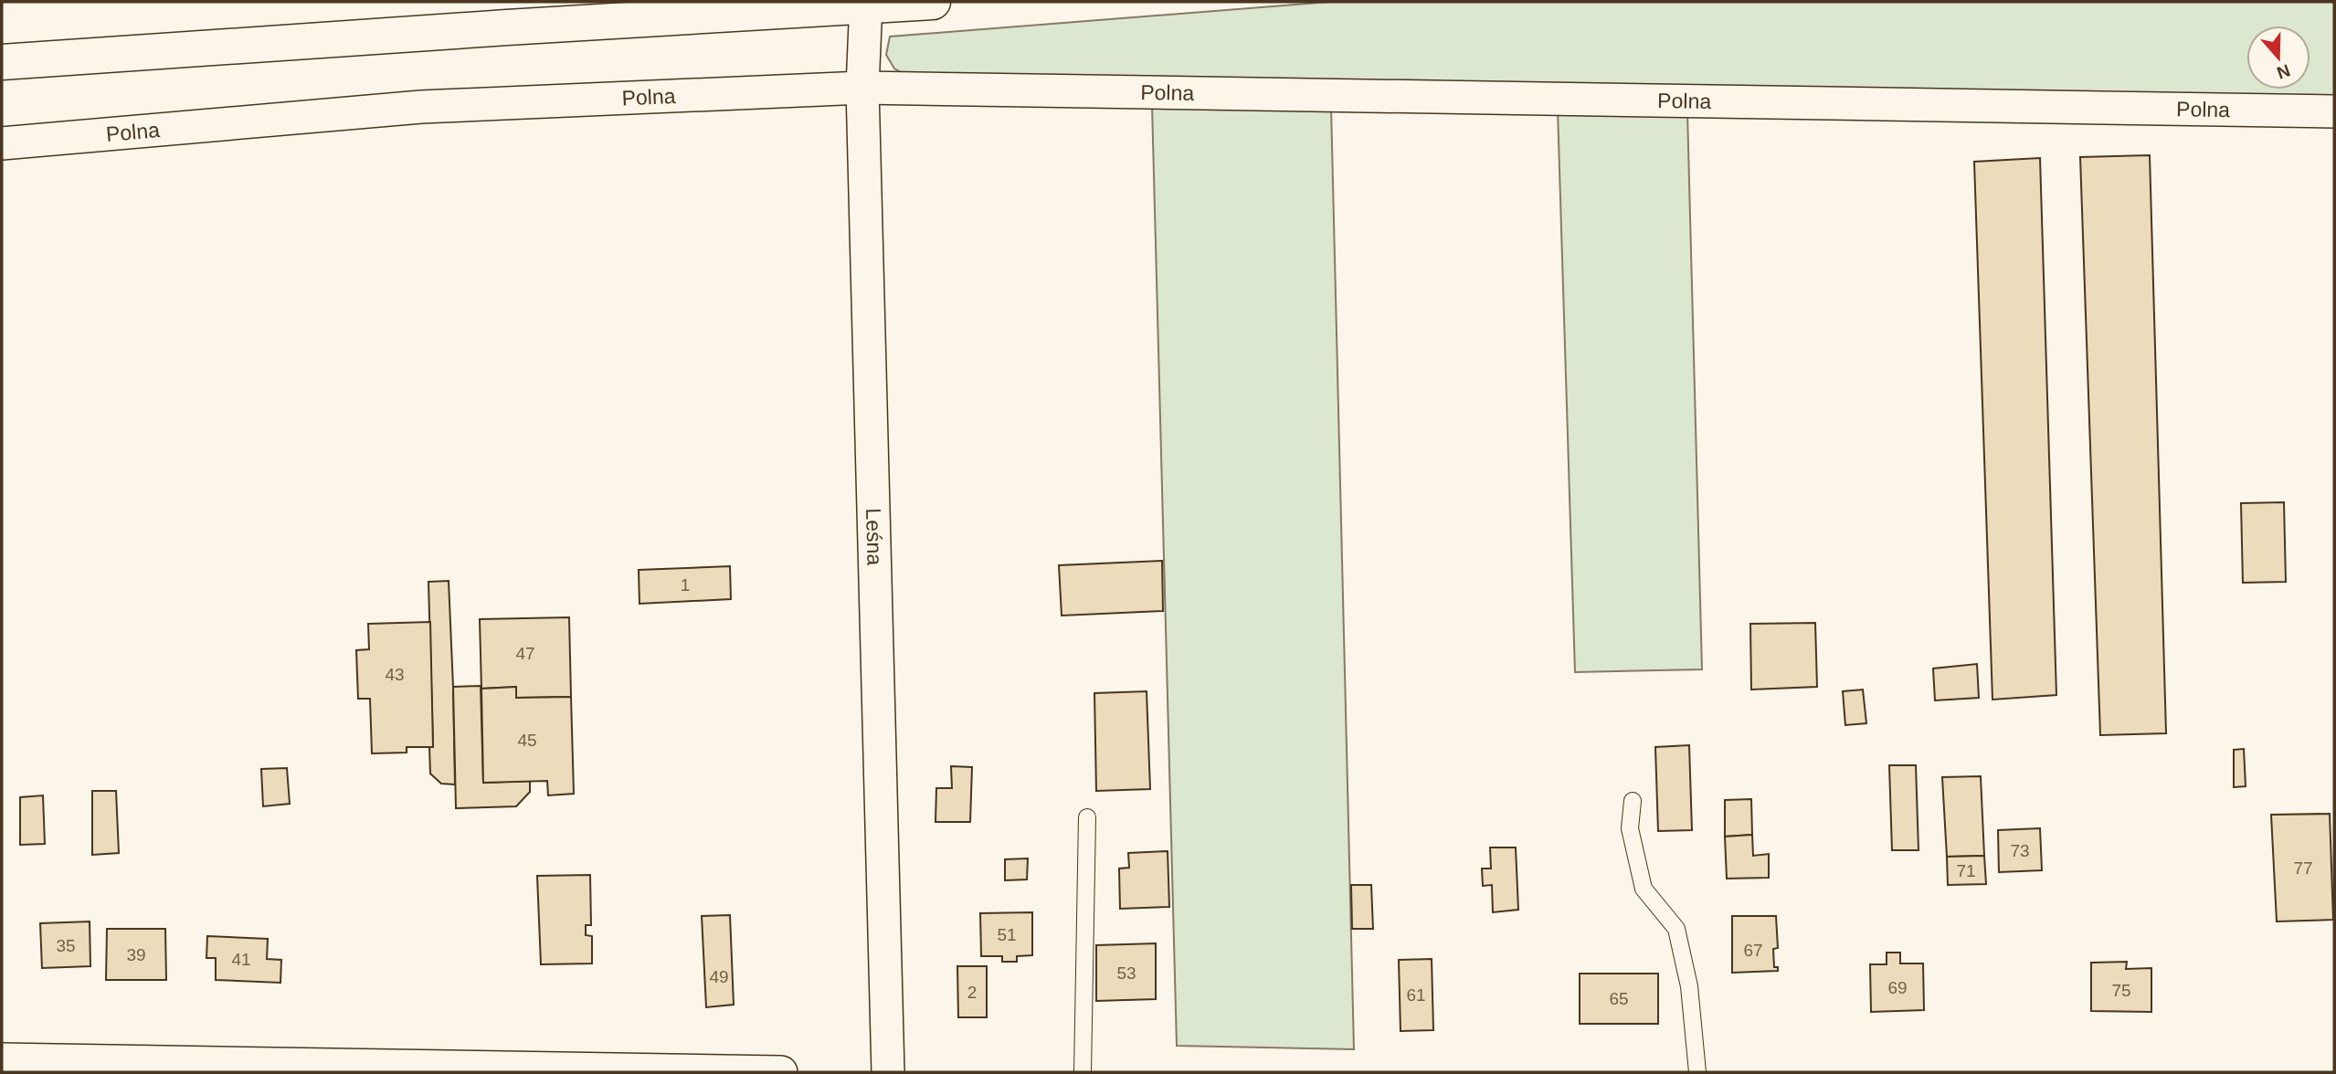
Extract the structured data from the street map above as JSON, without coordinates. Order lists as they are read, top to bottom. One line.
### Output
{"streets":{"street":["Polna","Leśna"]},"crossings":[["Polna","Leśna"]],"house_numbers":["1","47","43","45","73","77","71","51","35","67","39","41","53","49","69","75","2","61","65"],"north":"bottom"}
